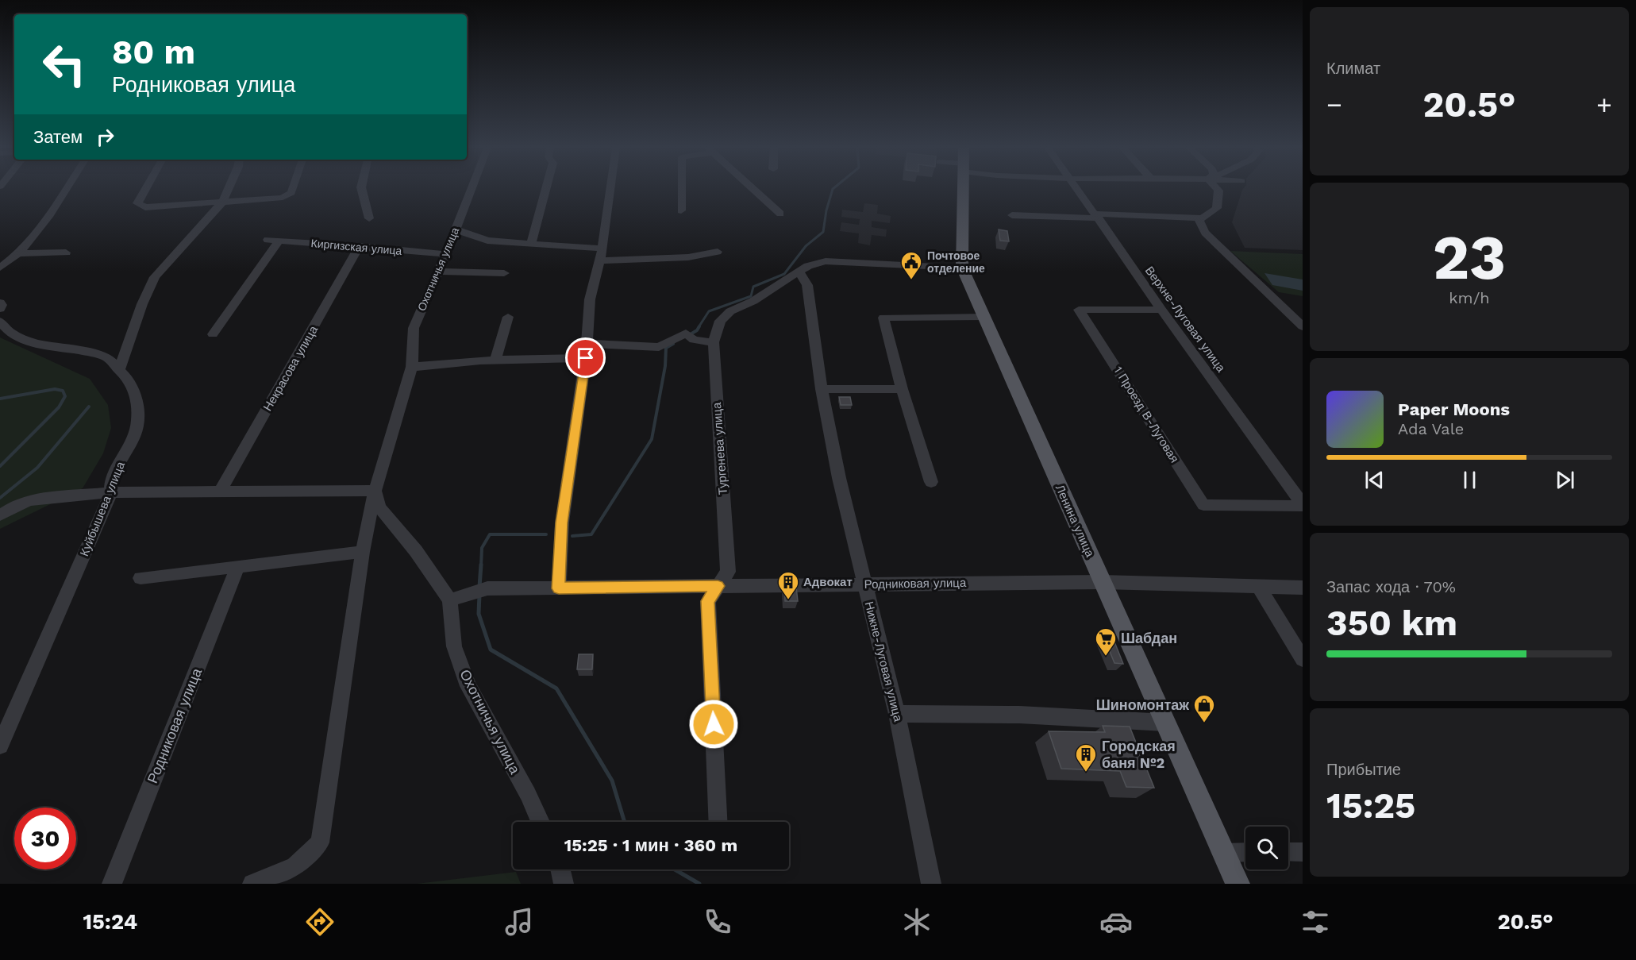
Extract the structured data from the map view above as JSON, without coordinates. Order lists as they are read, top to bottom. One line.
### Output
{"streets":{"main road":["Ленина улица"],"street":["Киргизская улица","Охотничья улица","Верхне-Луговая улица","Некрасова улица","1 Проезд В-Луговая","Тургенева улица","Куйбышева улица","Родниковая улица","Нижне-Луговая улица"]},"crossings":[["Киргизская улица","Охотничья улица"],["Киргизская улица","Некрасова улица"],["Охотничья улица","Родниковая улица"],["Верхне-Луговая улица","1 Проезд В-Луговая"],["Тургенева улица","Ленина улица"],["Тургенева улица","Родниковая улица"],["Тургенева улица","Нижне-Луговая улица"],["Ленина улица","Родниковая улица"],["Родниковая улица","Нижне-Луговая улица"]],"places":{"public building":["Почтовое отделение"],"building":["Адвокат","Городская баня №2"],"supermarket":["Шабдан"],"shop":["Шиномонтаж"]},"page":{"tile":["Климат",["23","km/h"],["Запас хода · 70%","350 km"],["Прибытие","15:25"]],"turn":["80 m","Родниковая улица"],"heat":["−","20.5°","+"],"then":"Затем","song":["Paper Moons","Ada Vale"],"limit":"30","trip":"15:25 · 1 мин · 360 m","tabs":["15:24","20.5°"]}}
